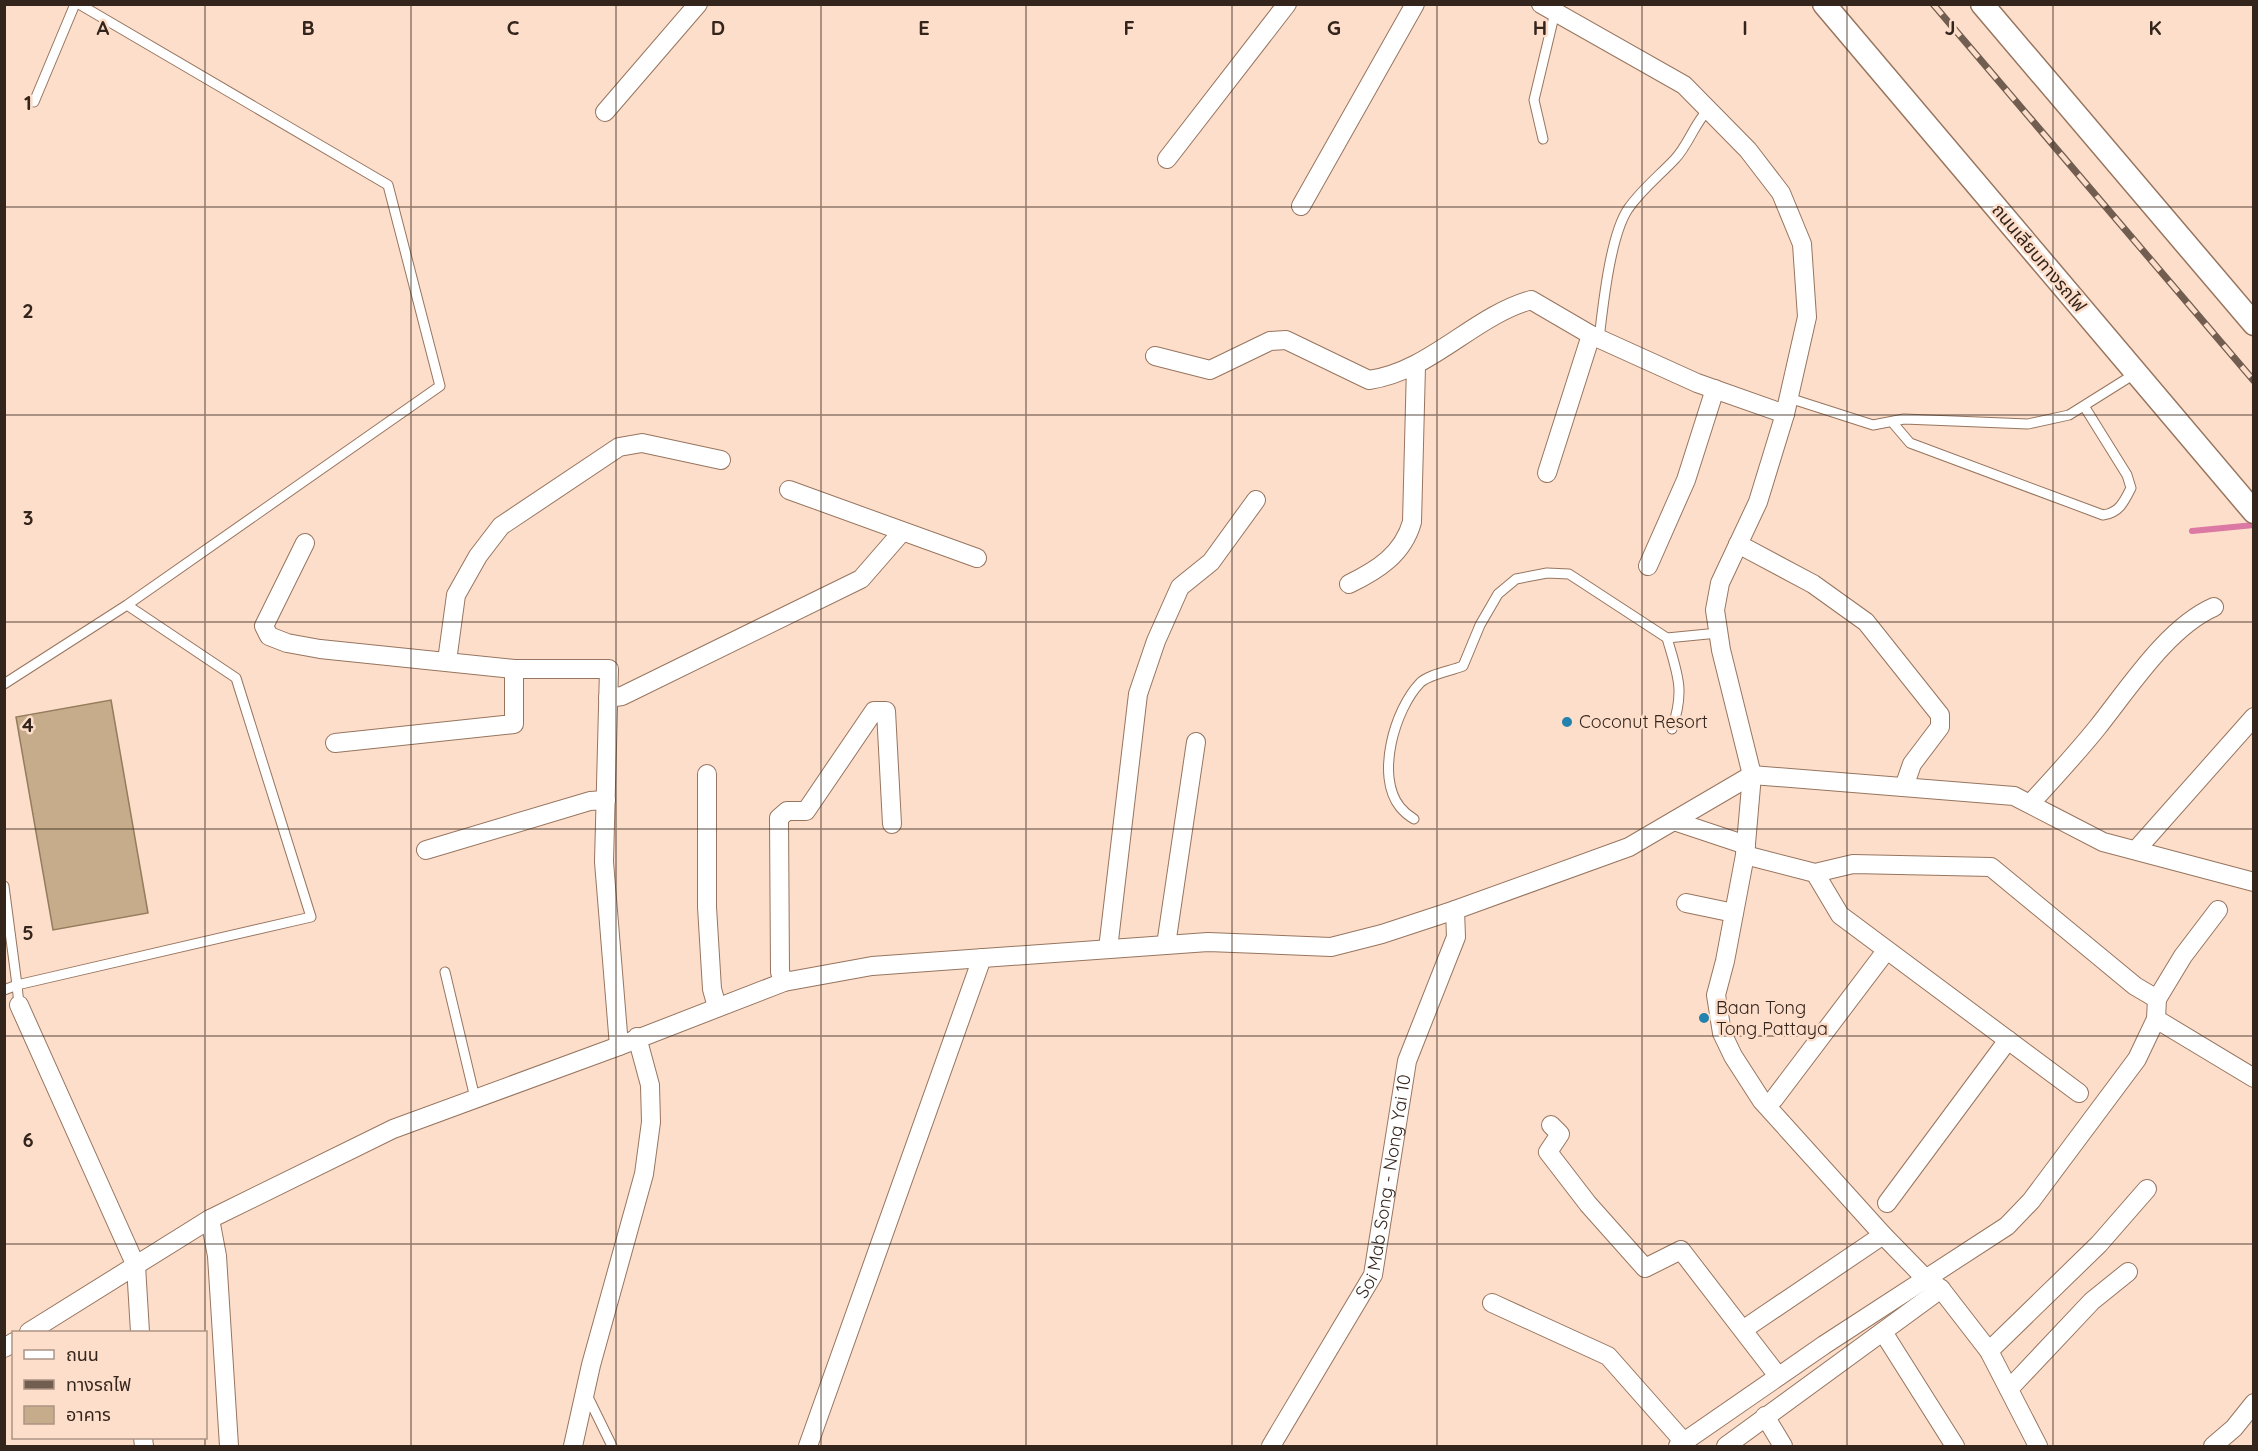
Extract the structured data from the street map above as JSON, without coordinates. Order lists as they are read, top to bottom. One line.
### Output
{"streets":{"street":["ถนนเลียบทางรถไฟ","Soi Mab Song - Nong Yai 10"]},"places":["Coconut Resort","Baan Tong Tong Pattaya"],"legend":["ถนน","ทางรถไฟ","อาคาร"],"grid":{"columns":["A","B","C","D","E","F","G","H","I","J","K"],"rows":["1","2","3","4","5","6"]}}
